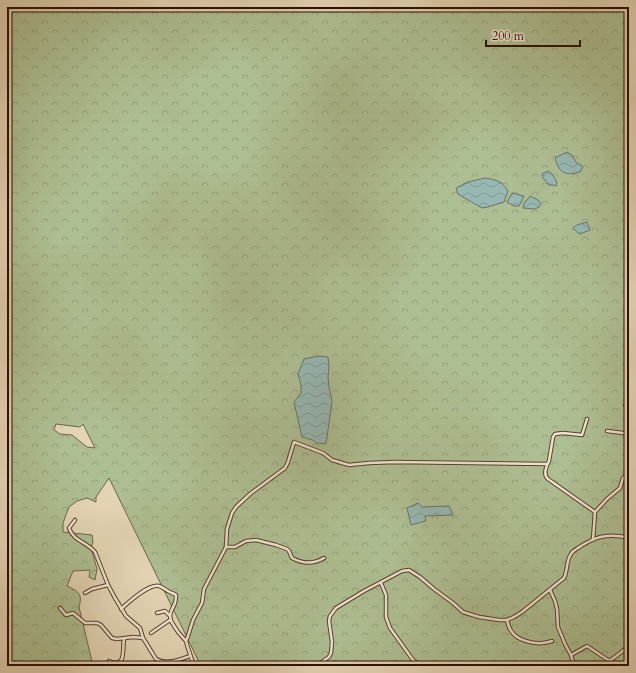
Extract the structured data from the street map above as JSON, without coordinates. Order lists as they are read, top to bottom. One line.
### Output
{"scale_bar":"200 m"}
